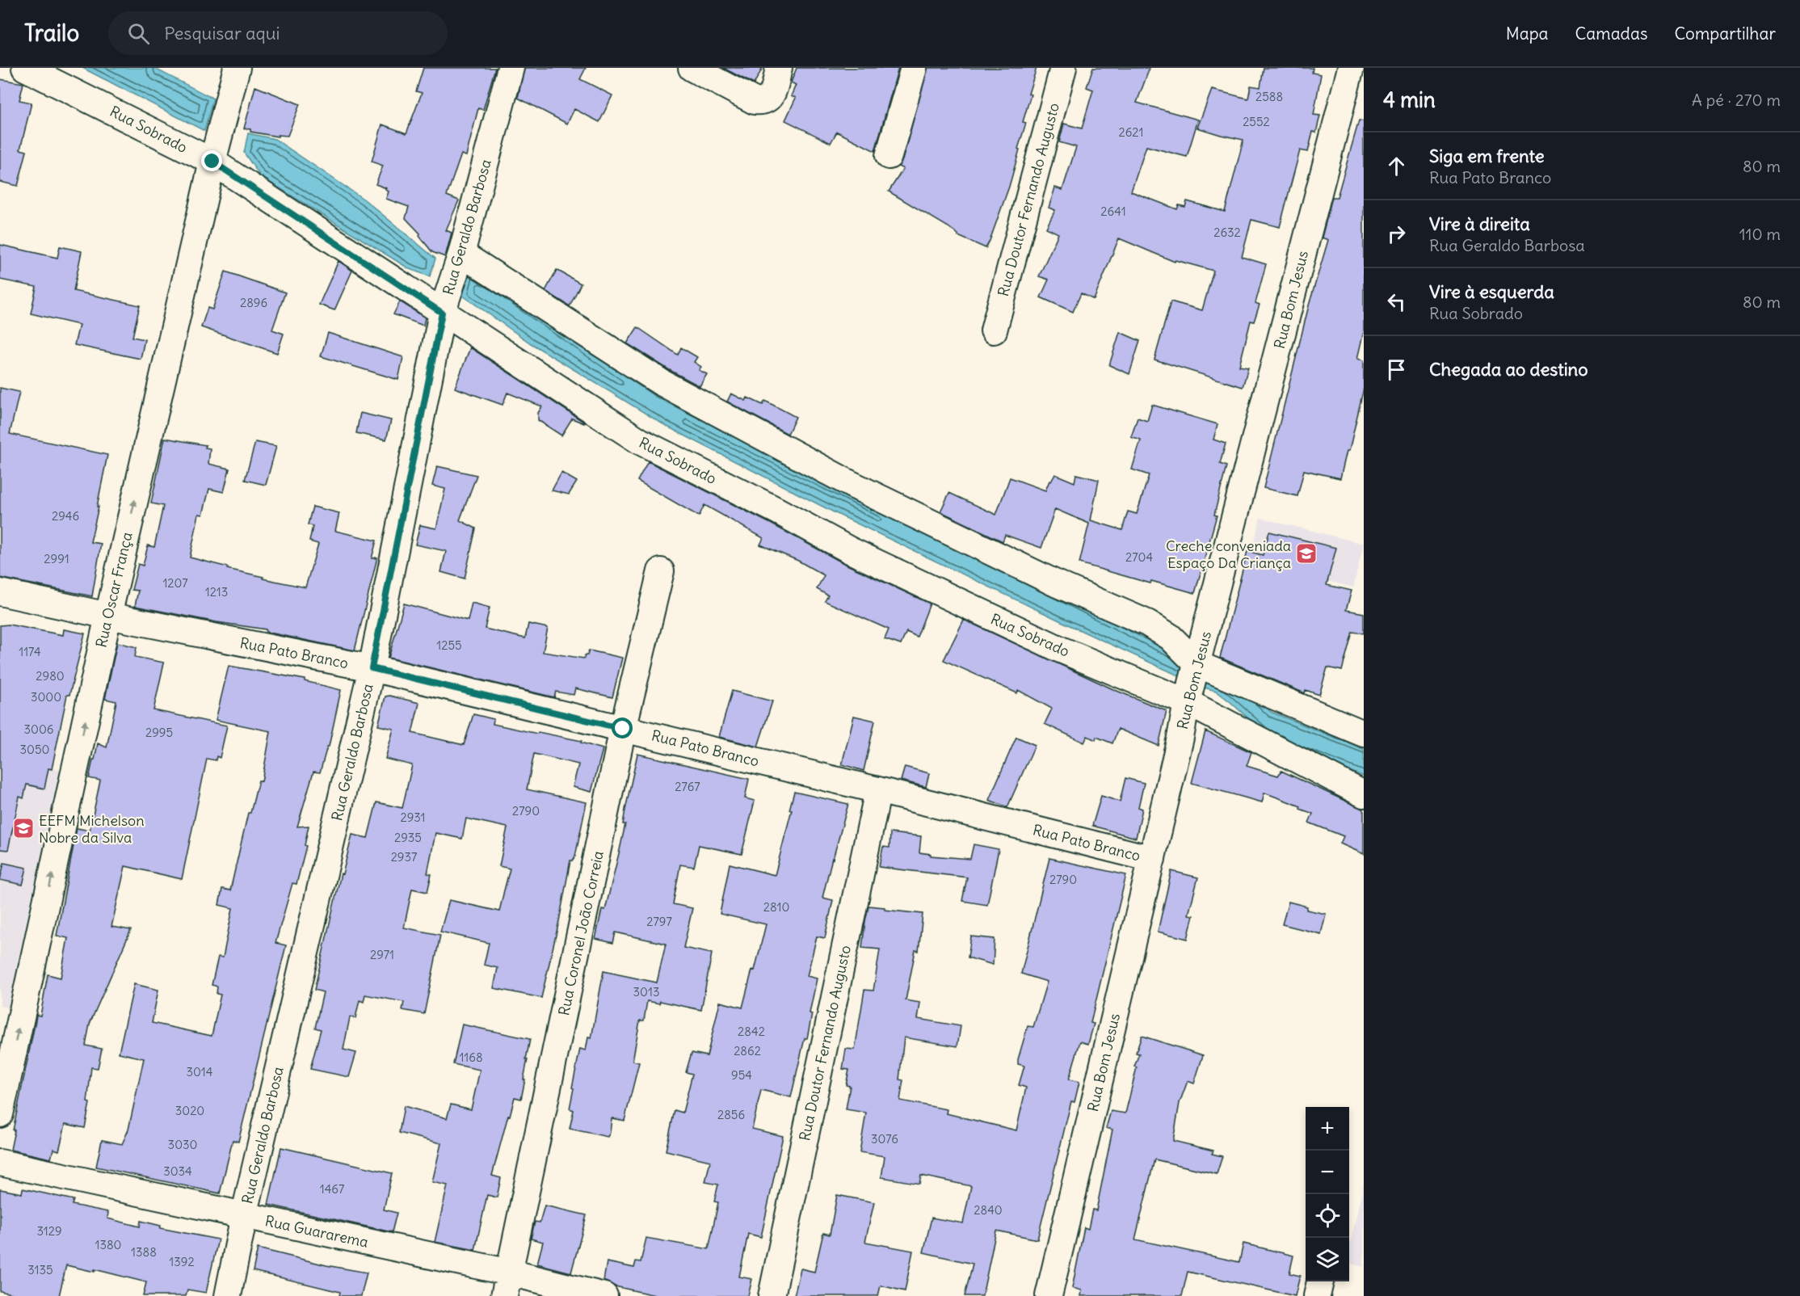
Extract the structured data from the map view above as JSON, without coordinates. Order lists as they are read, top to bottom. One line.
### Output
{"streets":{"street":["Rua Sobrado","Rua Doutor Fernando Augusto","Rua Geraldo Barbosa","Rua Bom Jesus","Rua Oscar França","Rua Pato Branco","Rua Coronel João Correia","Rua Guararema"]},"crossings":[["Rua Sobrado","Rua Geraldo Barbosa"],["Rua Sobrado","Rua Bom Jesus"],["Rua Sobrado","Rua Oscar França"],["Rua Doutor Fernando Augusto","Rua Pato Branco"],["Rua Geraldo Barbosa","Rua Pato Branco"],["Rua Geraldo Barbosa","Rua Guararema"],["Rua Bom Jesus","Rua Pato Branco"],["Rua Oscar França","Rua Pato Branco"],["Rua Pato Branco","Rua Coronel João Correia"],["Rua Coronel João Correia","Rua Guararema"]],"one_way":["Rua Oscar França"],"places":{"school or university":["Creche conveniada Espaço Da Criança","EEFM Michelson Nobre da Silva"]},"house_numbers":["2588","2552","2621","2641","2632","2896","2946","2704","2991","1207","1213","1255","1174","2980","3000","3006","2995","3050","2767","2790","2931","2935","2937","2790","2810","2797","2971","3013","2842","2862","1168","3014","954","3020","2856","3076","3030","3034","1467","2840","3129","1380","1388","1392","3135"],"page":{"header":"Trailo","search":"Pesquisar aqui","nav":["Mapa","Camadas","Compartilhar"],"heading":["4 min","A pé · 270 m"],"list":[["Siga em frente","Rua Pato Branco","80 m"],["Vire à direita","Rua Geraldo Barbosa","110 m"],["Vire à esquerda","Rua Sobrado","80 m"],"Chegada ao destino"],"map_buttons":["+","−"]}}
